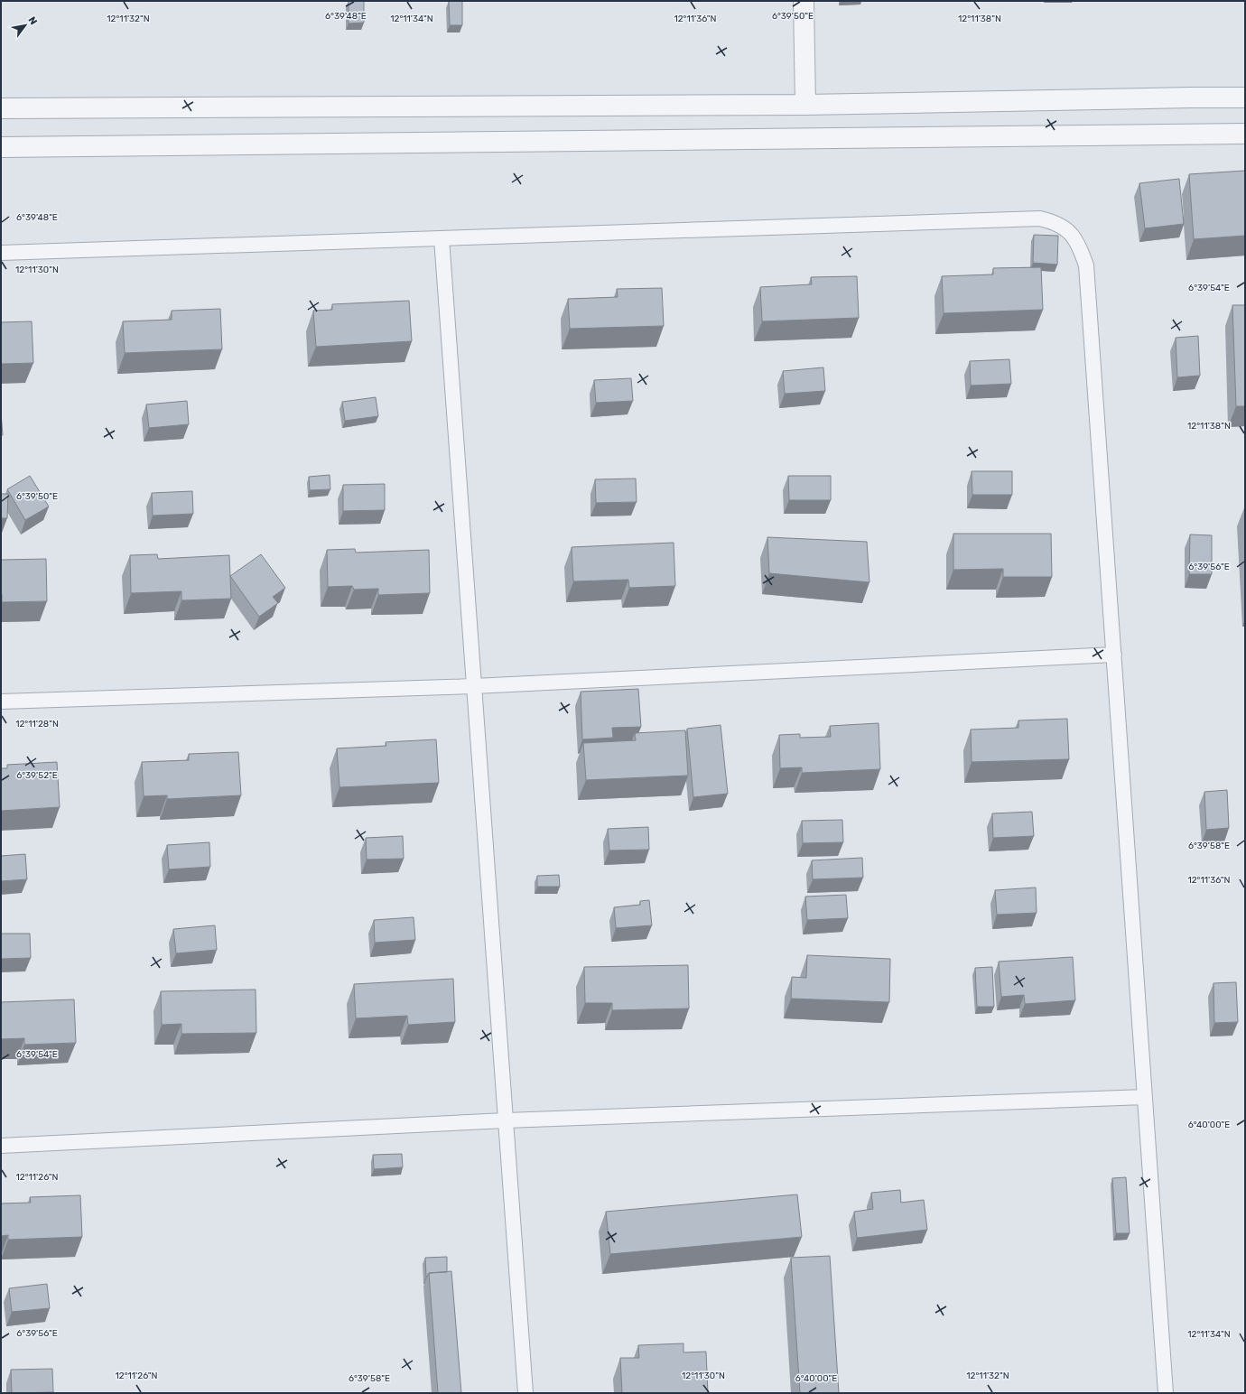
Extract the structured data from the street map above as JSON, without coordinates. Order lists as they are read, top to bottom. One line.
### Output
{"north":"top right","coordinates":["6°39'48\"E","6°39'50\"E","12°11'38\"N","12°11'32\"N","12°11'34\"N","12°11'36\"N","12°11'30\"N","6°39'54\"E","6°39'56\"E","12°11'28\"N","6°39'52\"E","6°39'58\"E","6°40'00\"E","12°11'26\"N"]}
